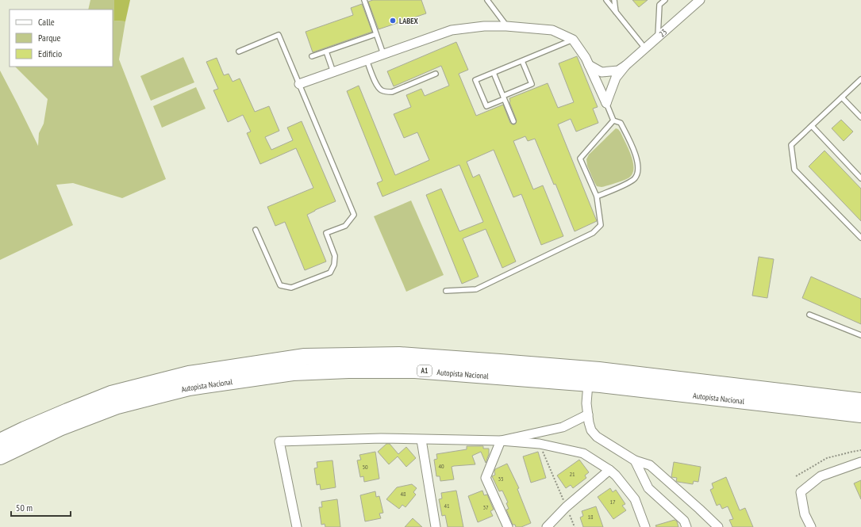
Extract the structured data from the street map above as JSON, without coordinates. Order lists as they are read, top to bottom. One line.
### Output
{"streets":{"highway":["A1","Autopista Nacional"],"street":["23"]},"places":["LABEX"],"house_numbers":["40","50","21","35","48","17","41","37","18"],"legend":["Calle","Parque","Edificio"],"scale_bar":"50 m"}
